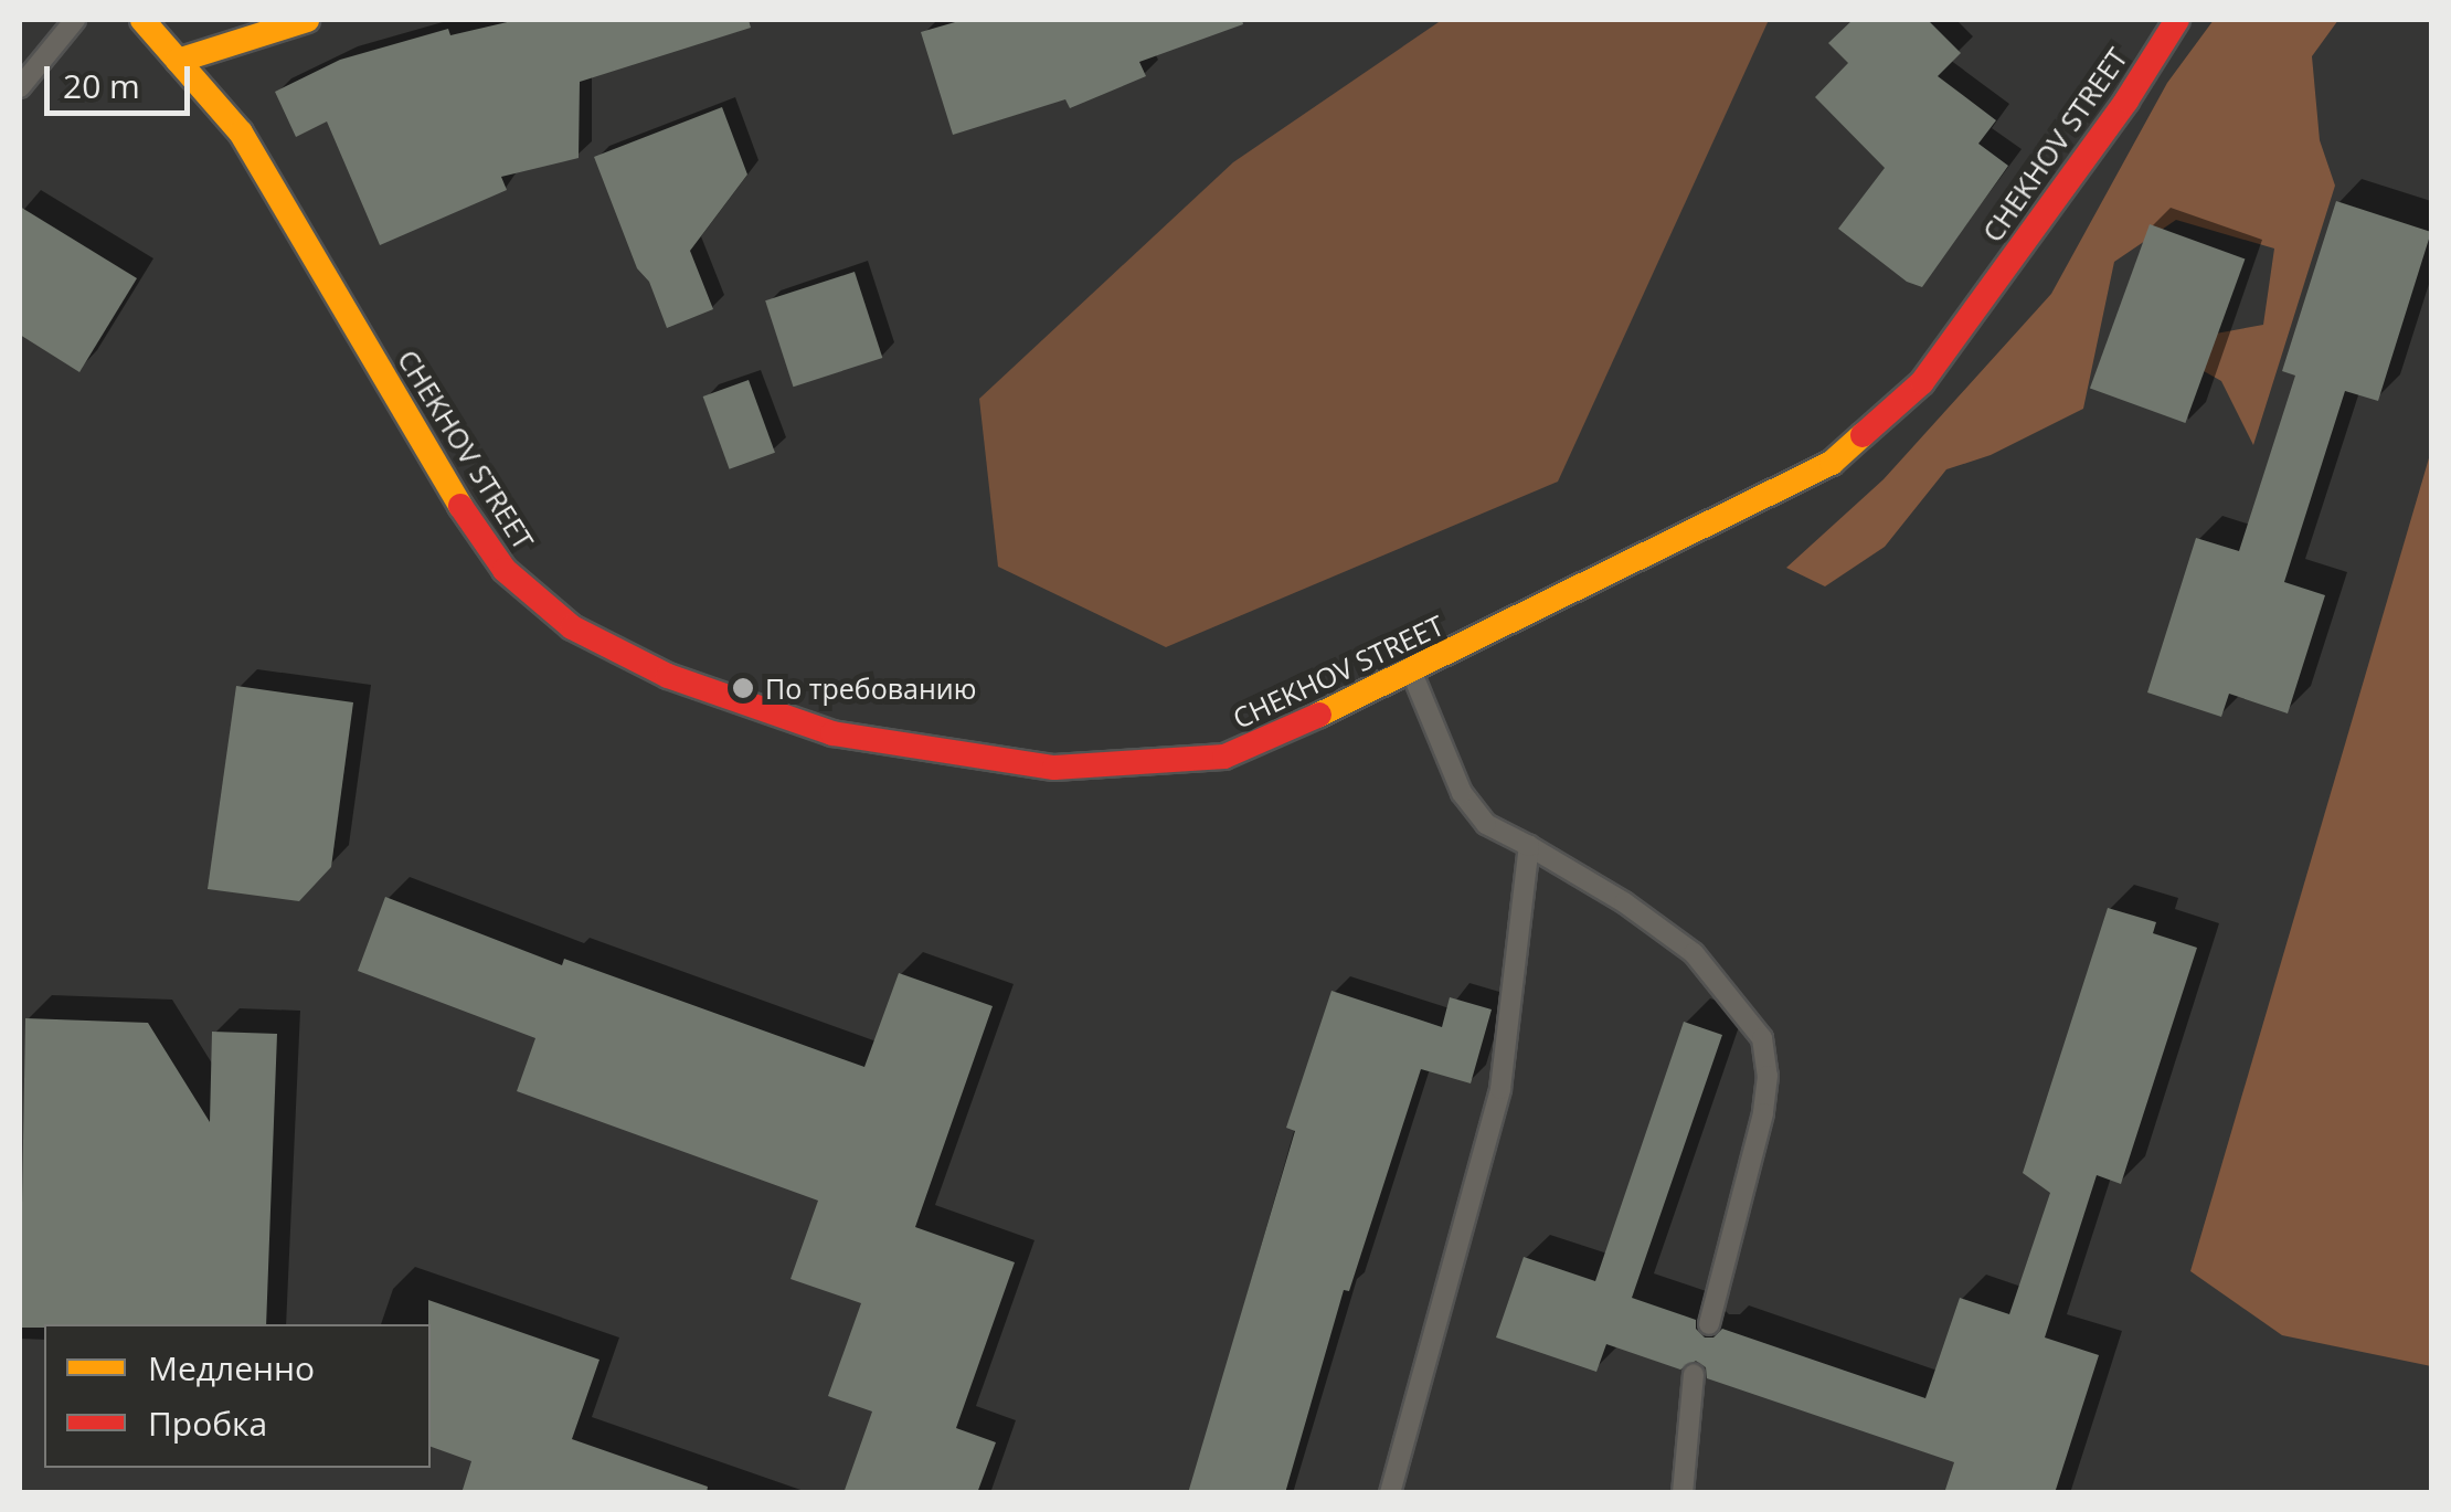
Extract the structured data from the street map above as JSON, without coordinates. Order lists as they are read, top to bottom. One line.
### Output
{"streets":{"main road":["CHEKHOV STREET"]},"places":["По требованию"],"legend":["Медленно","Пробка"],"scale_bar":"20 m"}
